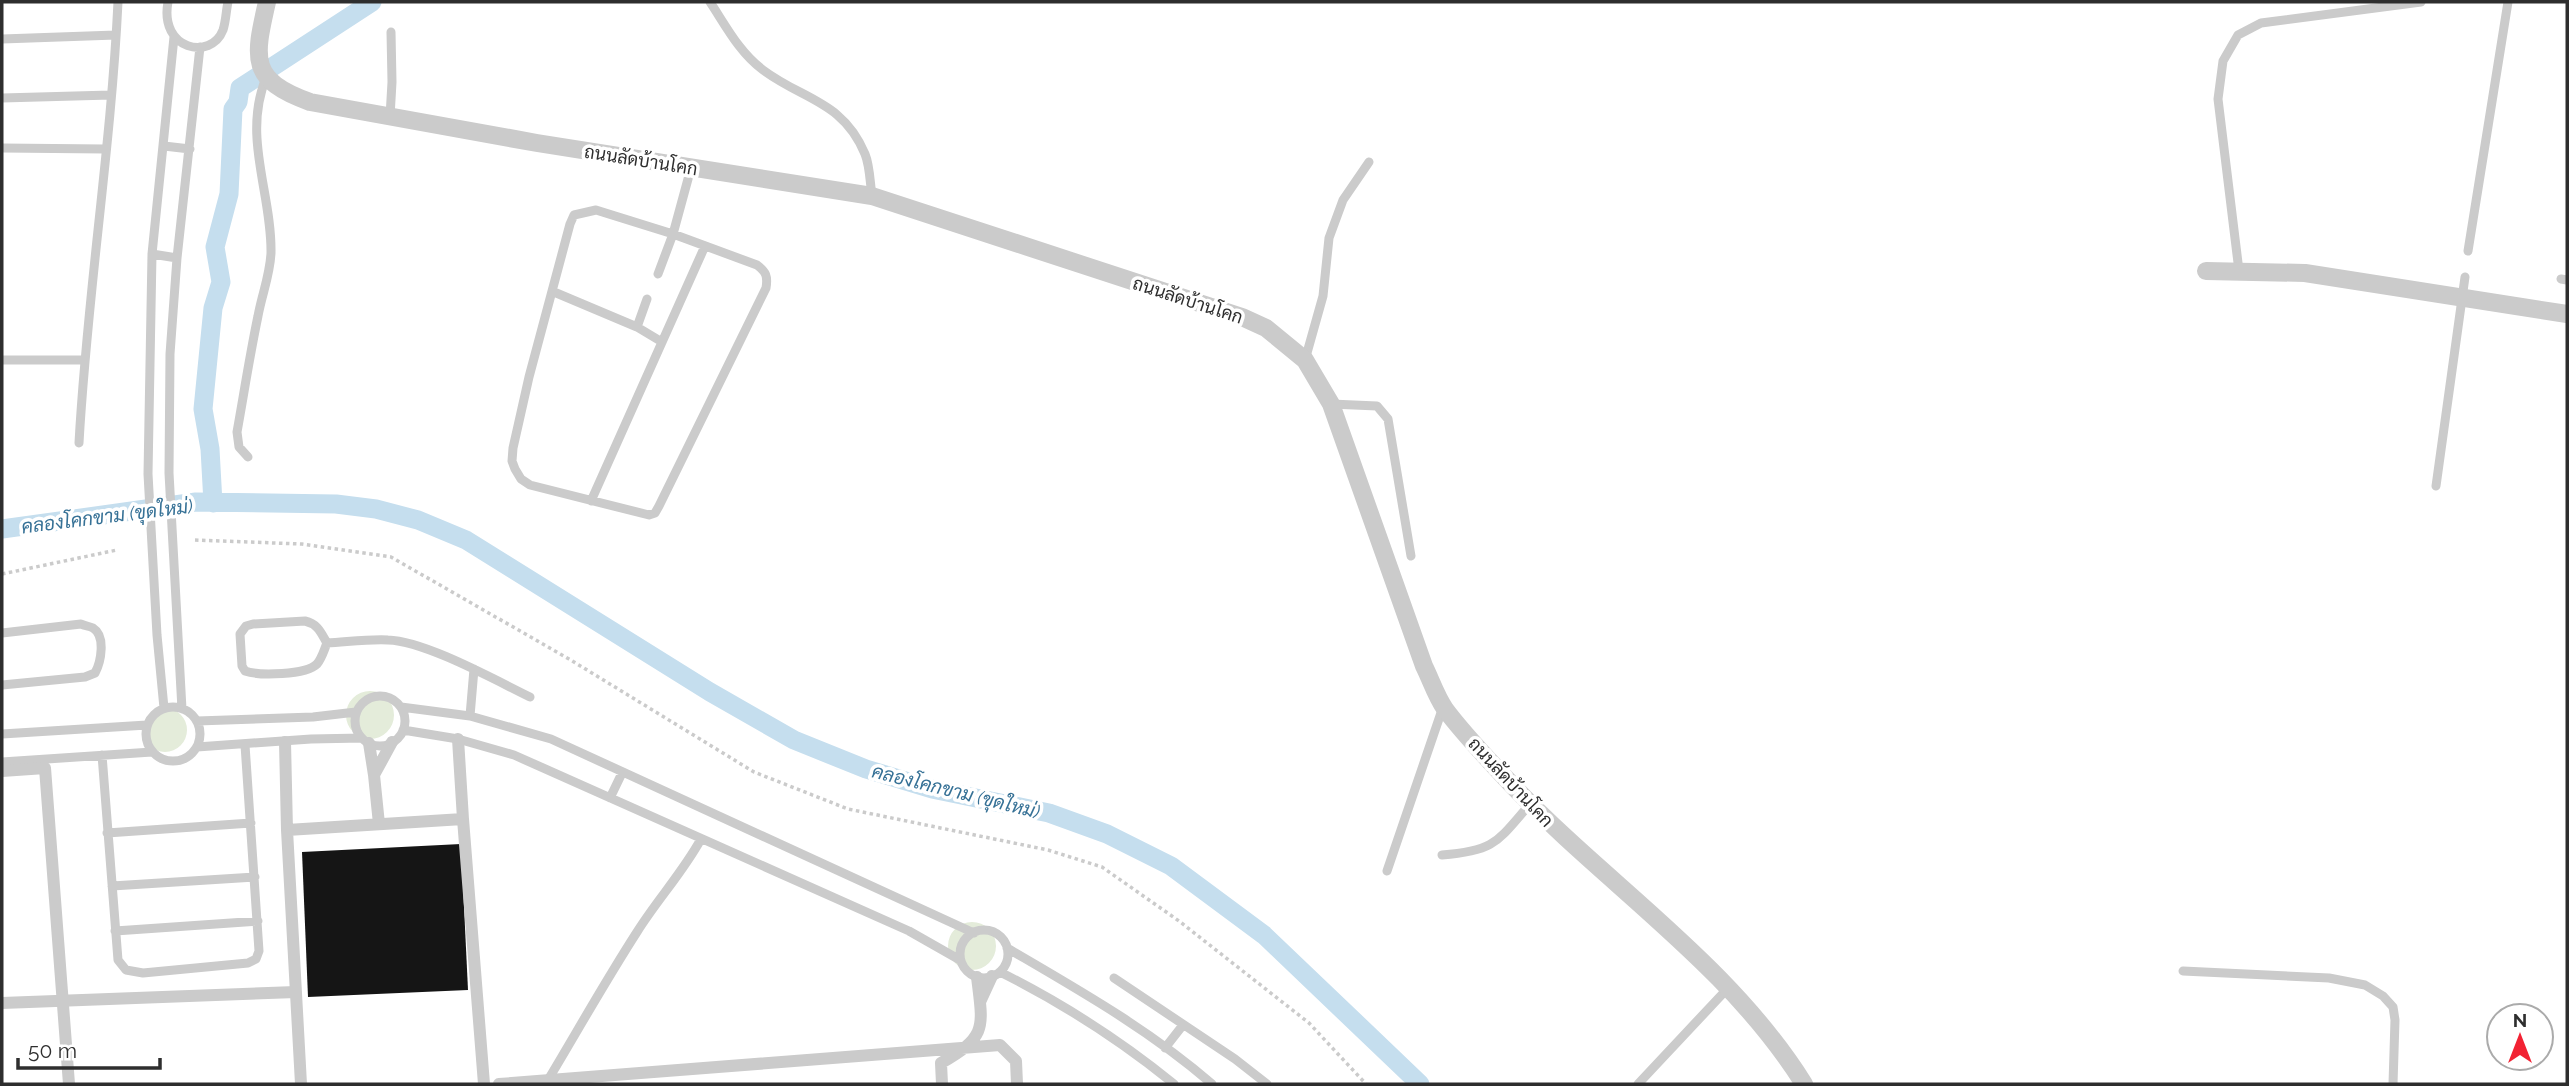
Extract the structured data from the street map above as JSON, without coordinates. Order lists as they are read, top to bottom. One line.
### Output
{"streets":{"street":["ถนนลัดบ้านโคก"]},"water":["คลองโคกขาม (ขุดใหม่)"],"scale_bar":"50 m","north":"top"}
